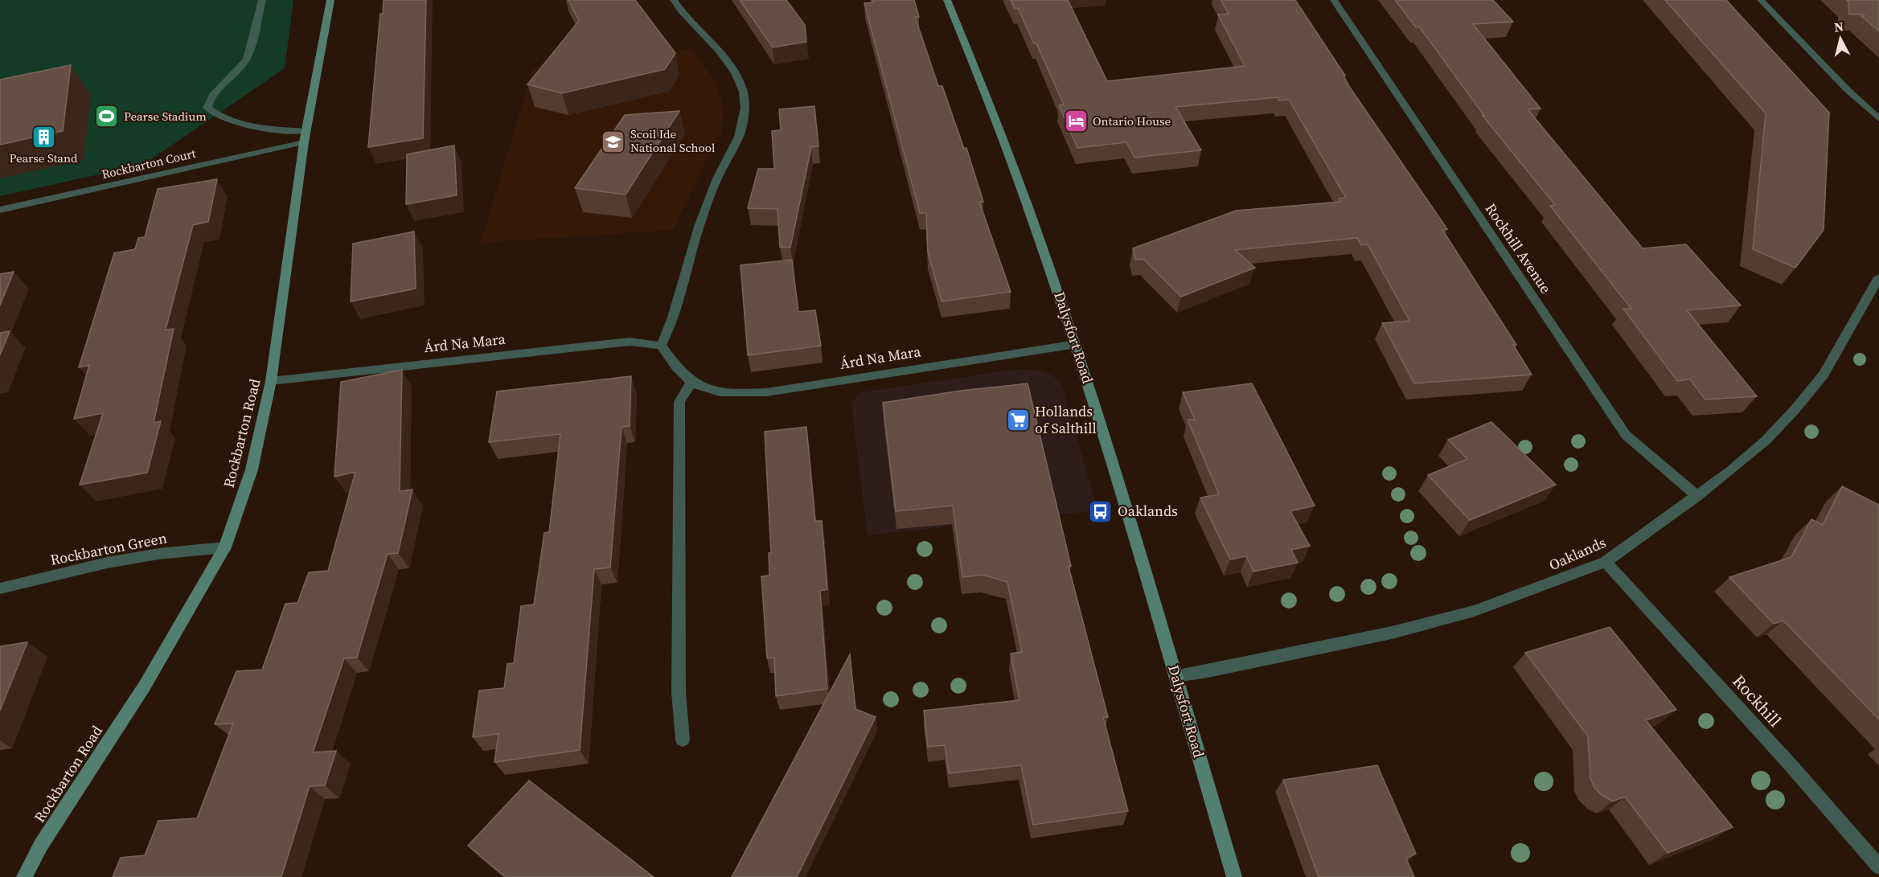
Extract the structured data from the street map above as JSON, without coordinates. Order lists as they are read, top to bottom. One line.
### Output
{"streets":{"street":["Rockbarton Court","Rockhill Avenue","Dalysfort Road","Árd Na Mara","Rockbarton Road","Rockbarton Green","Oaklands","Rockhill"]},"crossings":[["Rockbarton Court","Rockbarton Road"],["Rockhill Avenue","Oaklands"],["Dalysfort Road","Árd Na Mara"],["Dalysfort Road","Oaklands"],["Árd Na Mara","Rockbarton Road"],["Rockbarton Road","Rockbarton Green"],["Oaklands","Rockhill"]],"places":{"sports":["Pearse Stadium"],"hotel":["Ontario House"],"building":["Pearse Stand"],"school or university":["Scoil Ide National School"],"supermarket":["Hollands of Salthill"],"bus stop":["Oaklands"]},"north":"top"}
